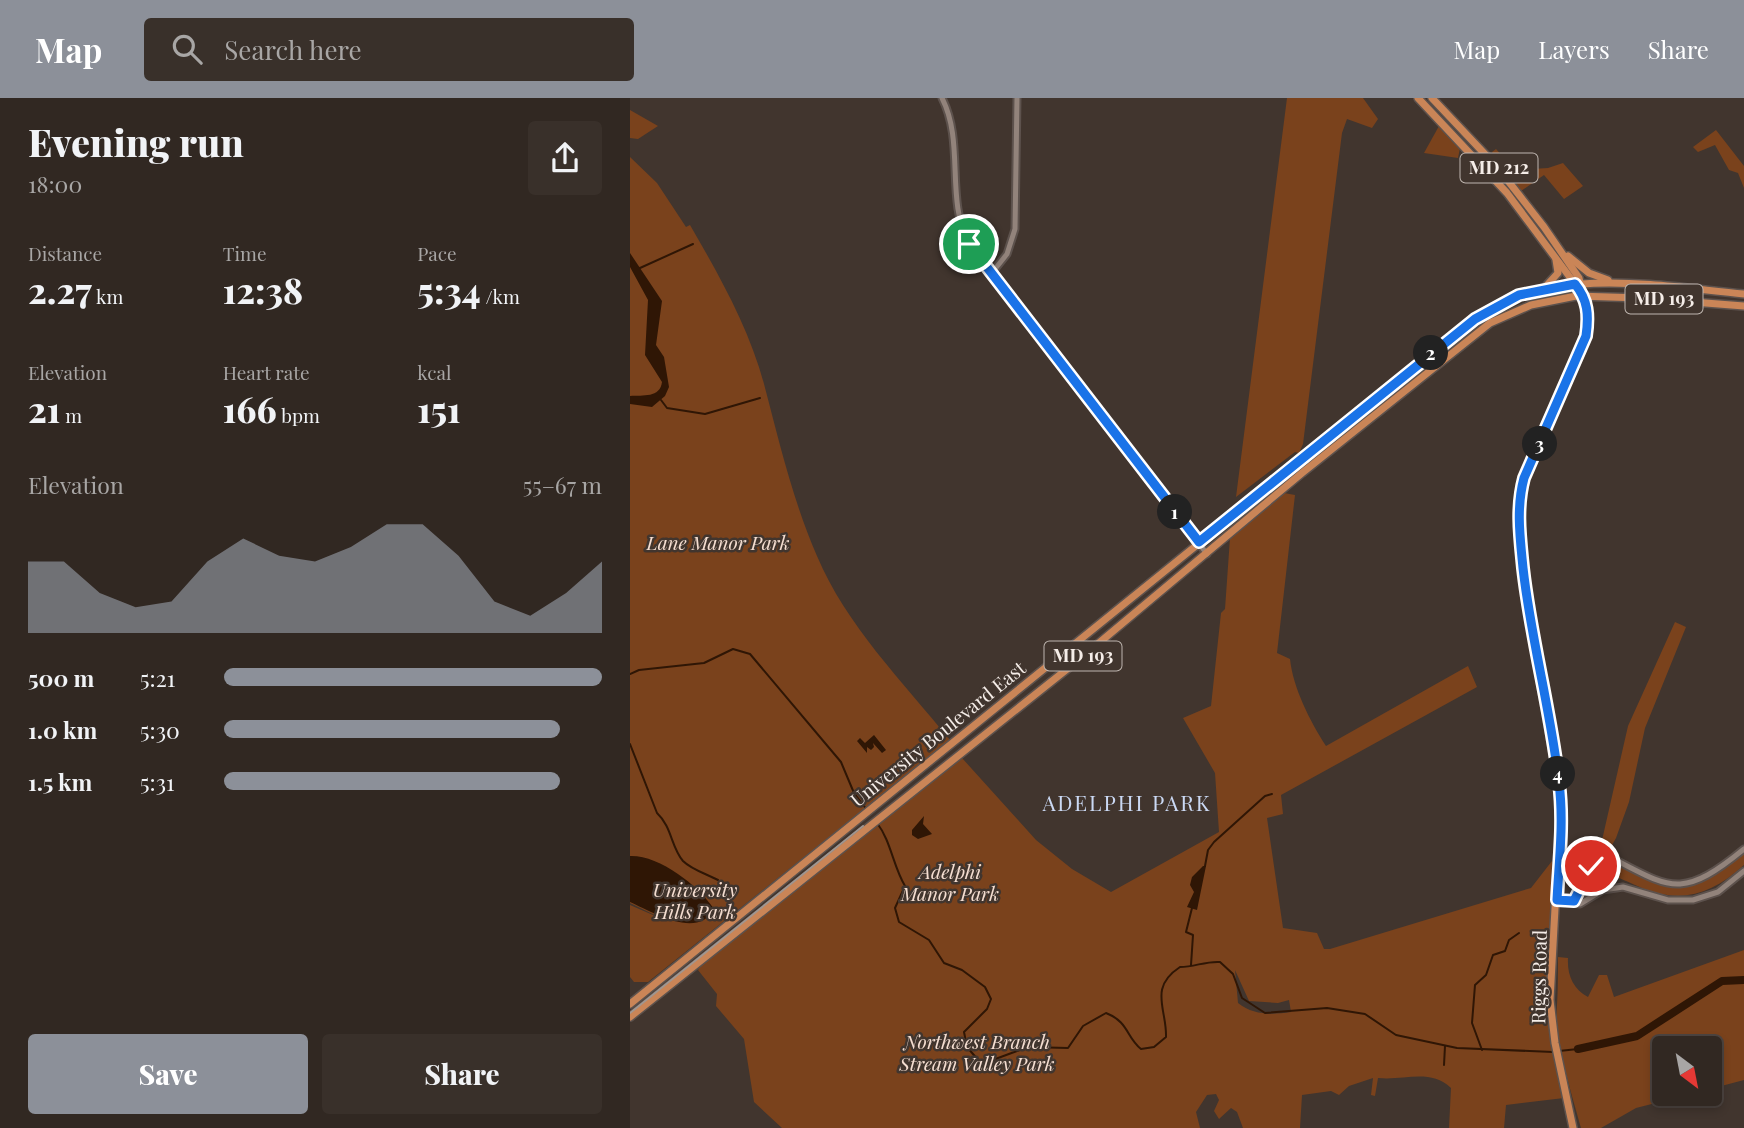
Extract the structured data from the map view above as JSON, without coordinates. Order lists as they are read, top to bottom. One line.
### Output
{"streets":{"main road":["MD 212","MD 193","University Boulevard East","Riggs Road"]},"crossings":[["University Boulevard East","Riggs Road"]],"districts":["ADELPHI PARK"],"parks":["Lane Manor Park","Adelphi Manor Park","University Hills Park","Northwest Branch Stream Valley Park"],"north":"bottom right","page":{"header":"Map","search":"Search here","nav":["Map","Layers","Share"],"heading":["Evening run","18:00"],"stats":[["Distance","2.27 km"],["Time","12:38"],["Pace","5:34 /km"],["Elevation","21 m"],["Heart rate","166 bpm"],["kcal","151"]],"pins":["2","3","1","4"],"chart":["Elevation","55–67 m"],"list":[{"name":"500 m","note":"5:21"},{"name":"1.0 km","note":"5:30"},{"name":"1.5 km","note":"5:31"}],"buttons":["Save","Share"]}}
